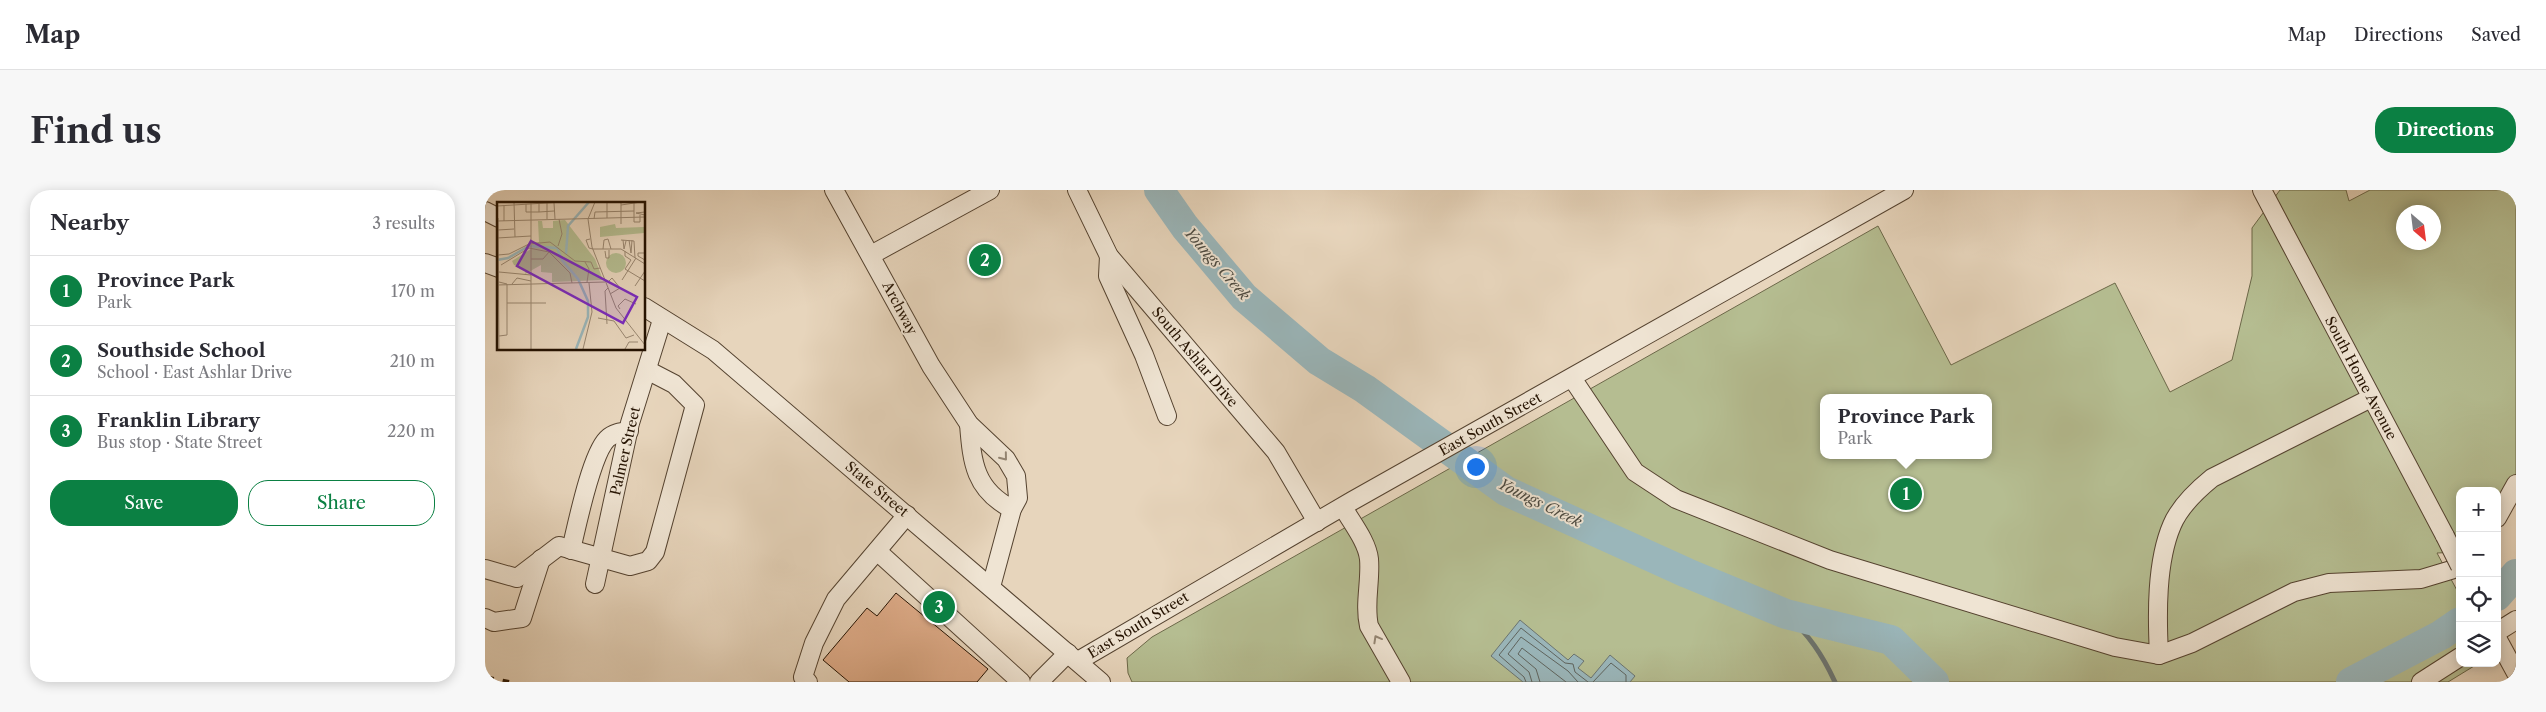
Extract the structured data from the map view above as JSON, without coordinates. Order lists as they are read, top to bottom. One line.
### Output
{"streets":{"street":["Archway","South Ashlar Drive","South Home Avenue","East South Street","Palmer Street","State Street"]},"crossings":[["Archway","State Street"],["South Ashlar Drive","East South Street"],["East South Street","State Street"],["Palmer Street","State Street"]],"water":["Youngs Creek"],"north":"bottom right","page":{"header":"Map","nav":["Map","Directions","Saved"],"buttons":["Directions",["Save","Share"]],"title":"Find us","heading":["Nearby","3 results"],"pins":["2","1","3"],"list":[{"mark":"1","name":"Province Park","note":"Park","value":"170 m"},{"mark":"2","name":"Southside School","note":"School · East Ashlar Drive","value":"210 m"},{"mark":"3","name":"Franklin Library","note":"Bus stop · State Street","value":"220 m"}],"popup":["Province Park","Park"],"map_buttons":["+","−"]}}
